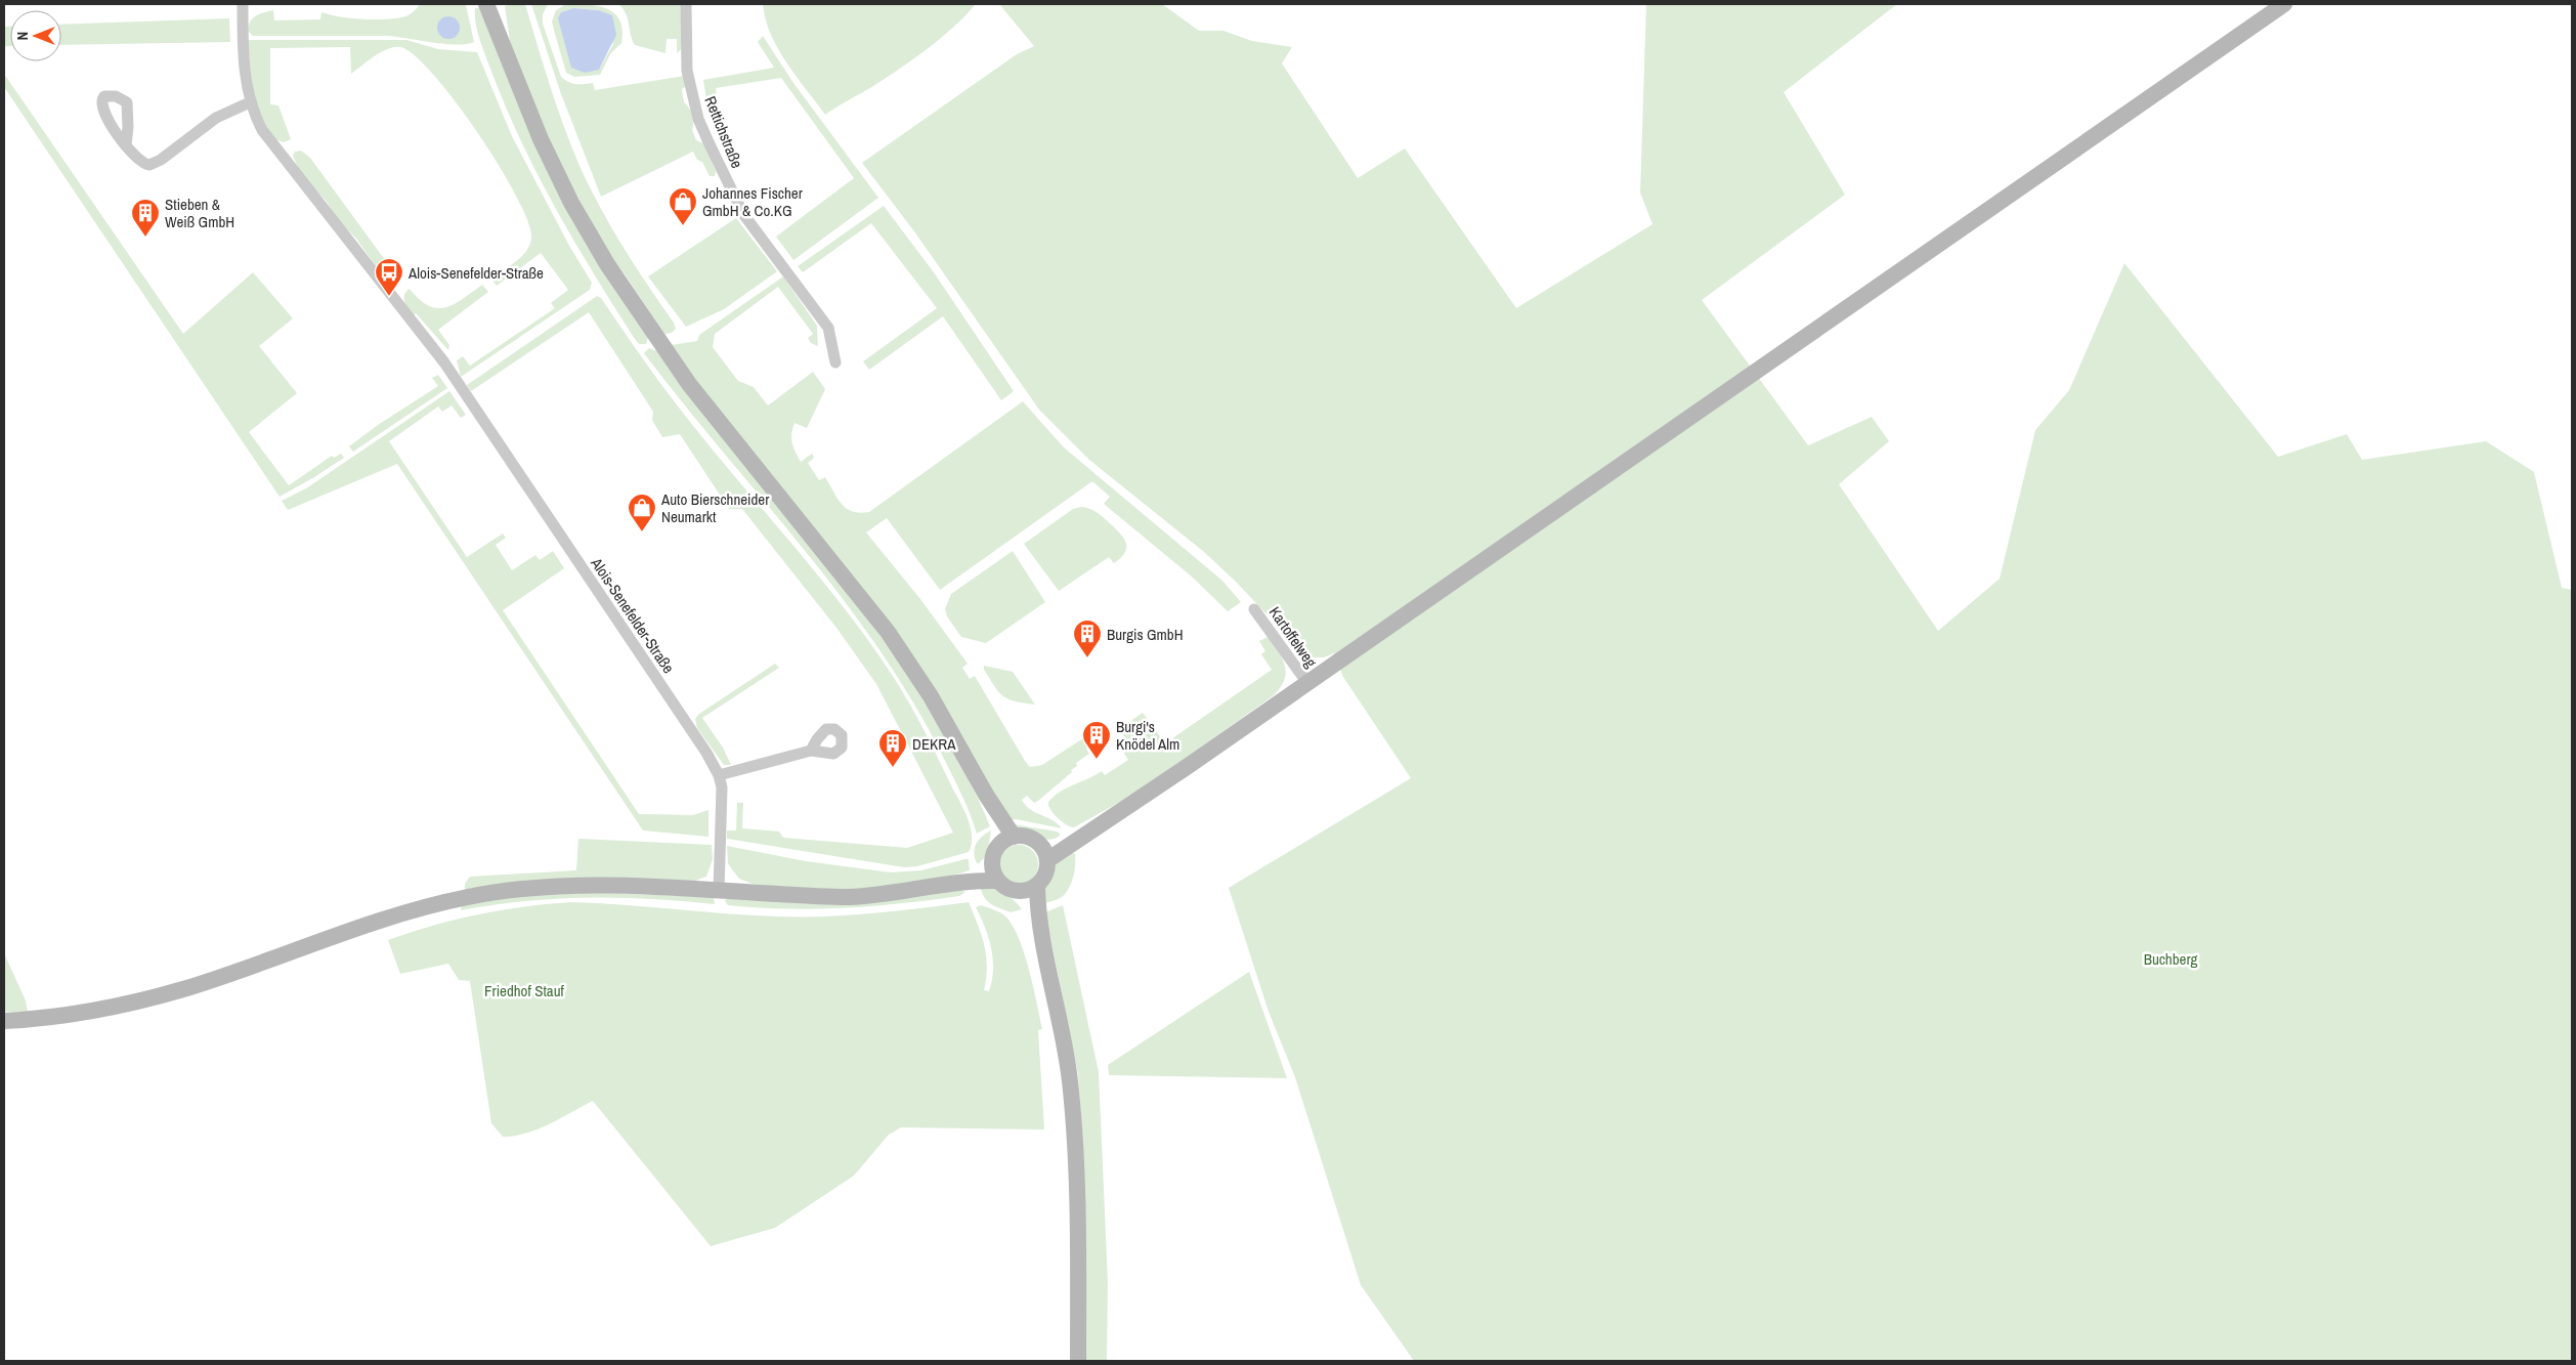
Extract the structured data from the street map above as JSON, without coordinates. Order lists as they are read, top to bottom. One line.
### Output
{"streets":{"street":["Rettichstraße","Alois-Senefelder-Straße","Kartoffelweg"]},"parks":["Buchberg","Friedhof Stauf"],"places":{"shop":["Johannes Fischer GmbH & Co.KG","Auto Bierschneider Neumarkt"],"building":["Stieben & Weiß GmbH","Burgis GmbH","Burgi's Knödel Alm","DEKRA"],"bus stop":["Alois-Senefelder-Straße"]},"north":"left"}
